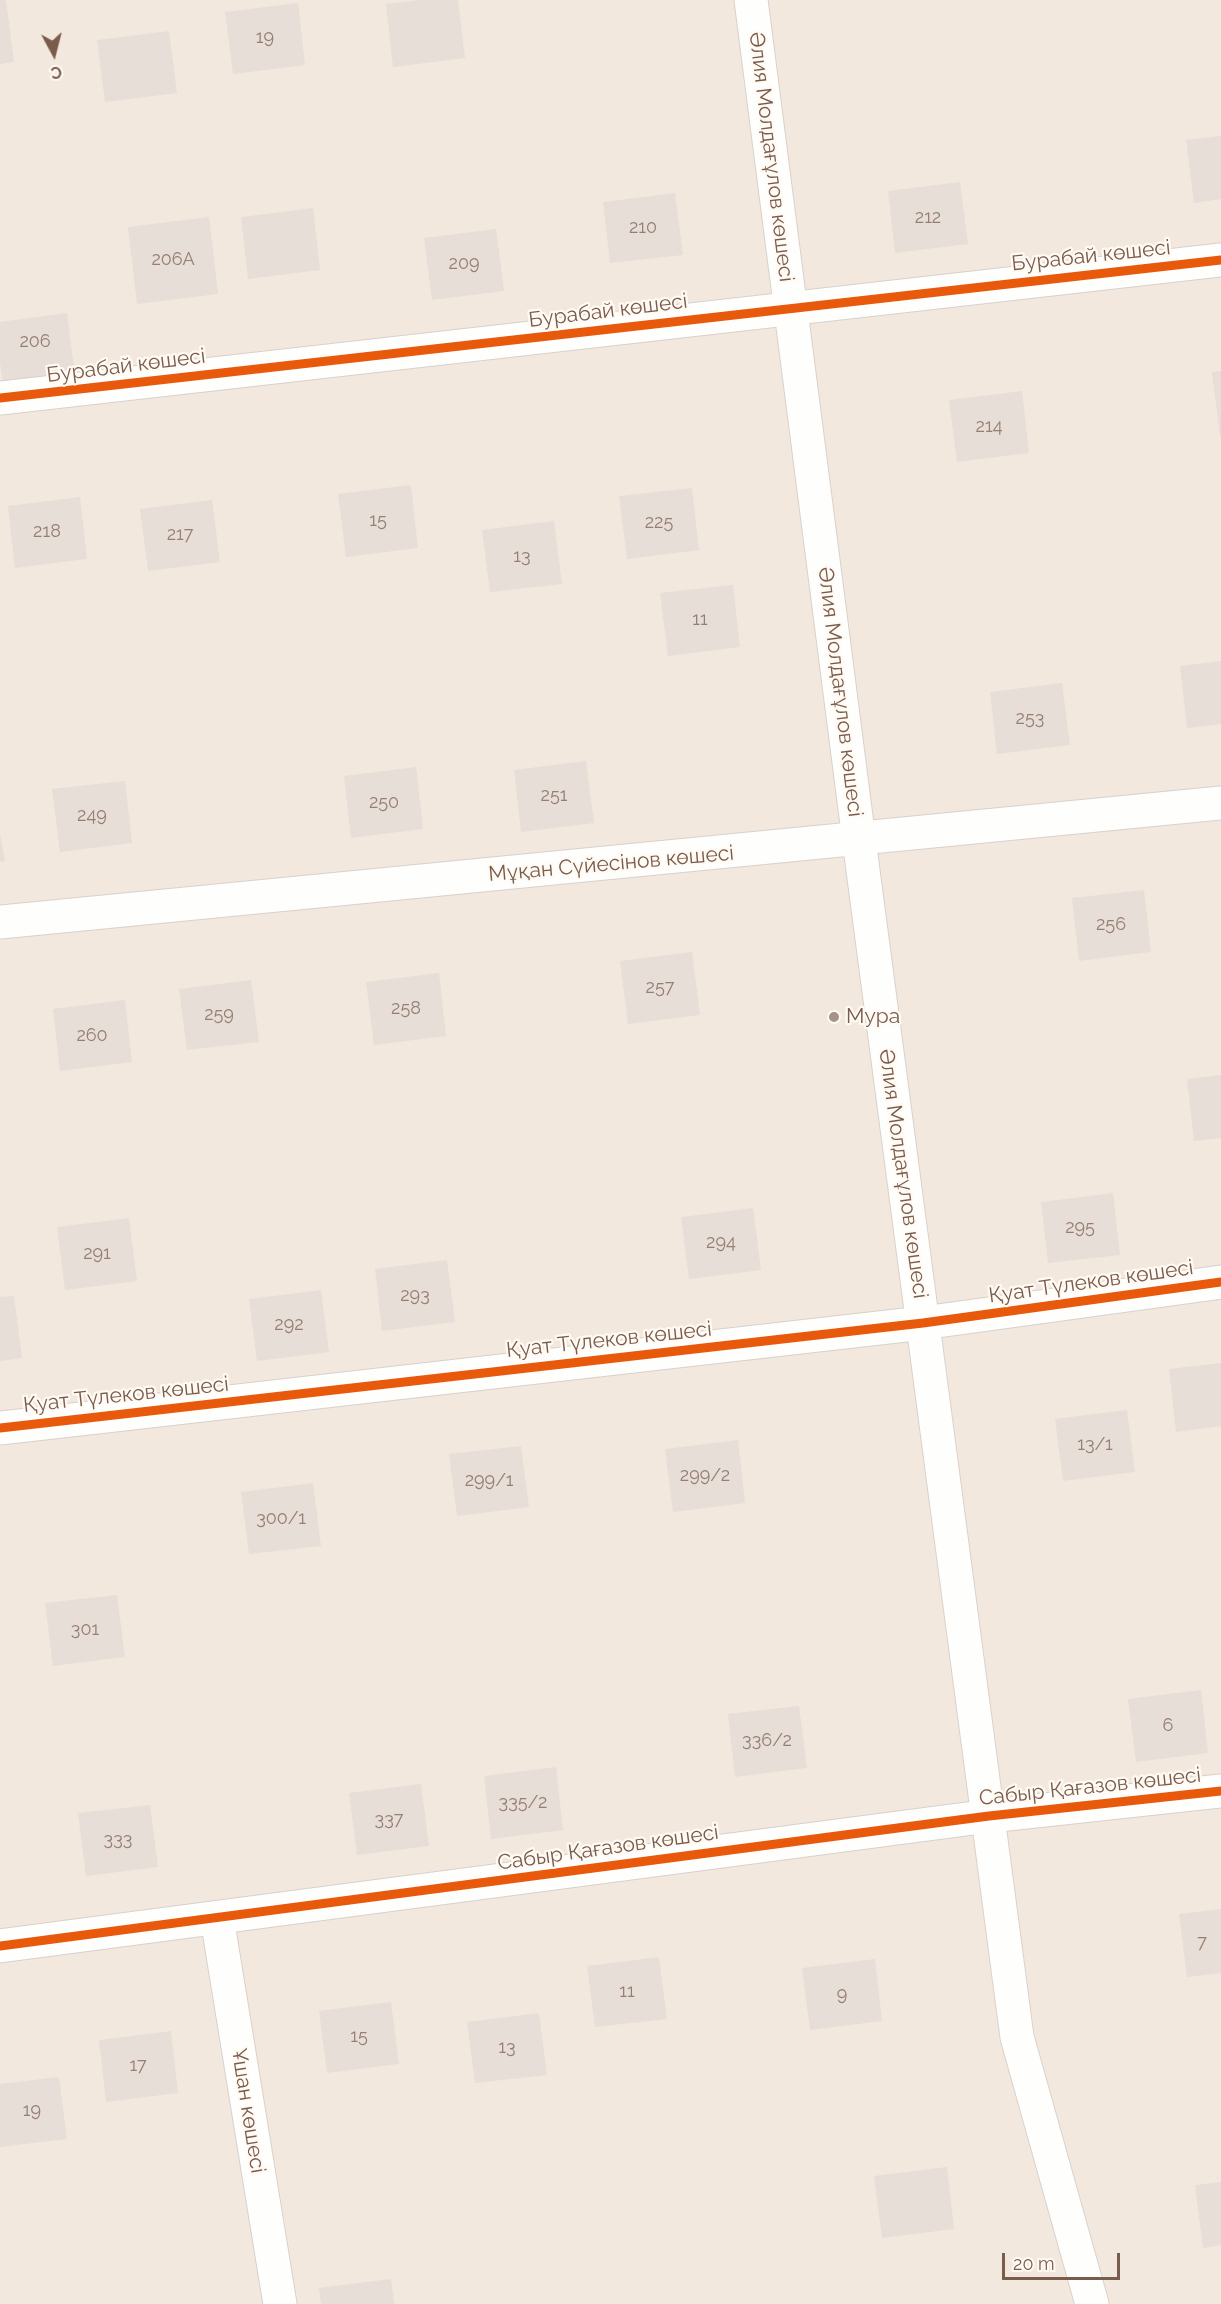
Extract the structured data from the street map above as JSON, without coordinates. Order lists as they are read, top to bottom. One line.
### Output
{"streets":{"street":["Әлия Молдағұлов көшесі","Бурабай көшесi","Мұқан Сүйесінов көшесі","Қуат Түлеков көшесі","Сабыр Қағазов көшесі","Ұшан көшесі"]},"crossings":[["Әлия Молдағұлов көшесі","Бурабай көшесi"],["Әлия Молдағұлов көшесі","Мұқан Сүйесінов көшесі"],["Әлия Молдағұлов көшесі","Қуат Түлеков көшесі"],["Әлия Молдағұлов көшесі","Сабыр Қағазов көшесі"],["Сабыр Қағазов көшесі","Ұшан көшесі"]],"places":["Мура"],"house_numbers":["19","212","210","206А","209","206","214","15","225","218","217","13","11","253","251","250","249","256","257","258","259","260","295","294","291","293","292","13/1","299/2","299/1","300/1","301","6","336/2","335/2","337","333","7","11","9","15","13","17","19"],"scale_bar":"20 m","north":"bottom"}
